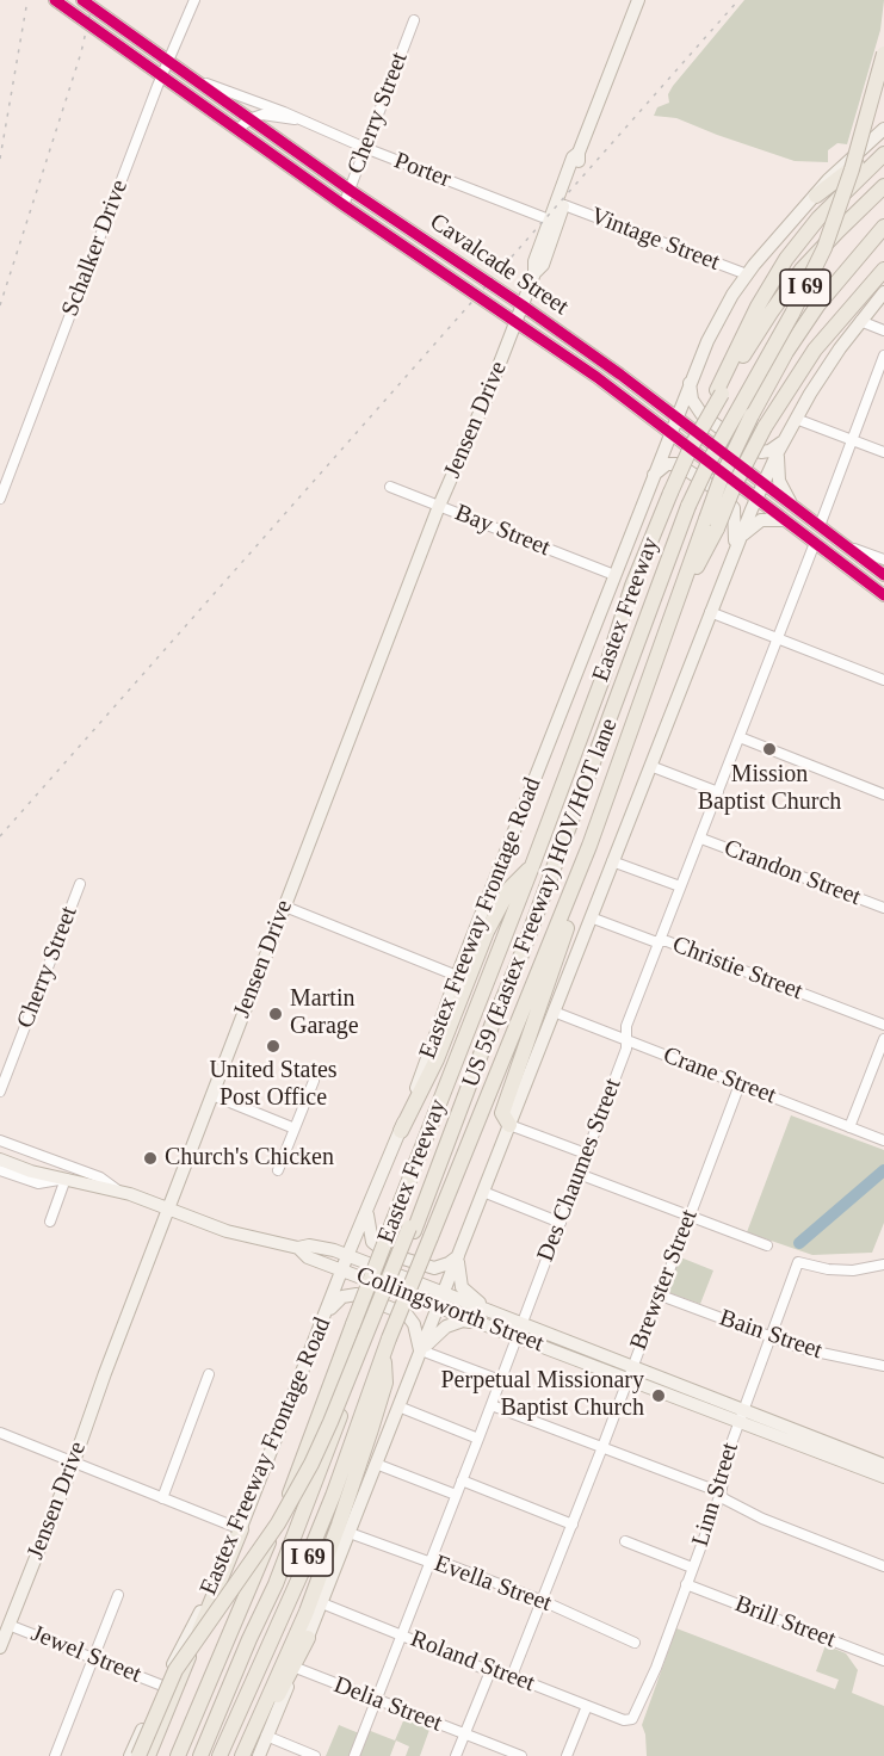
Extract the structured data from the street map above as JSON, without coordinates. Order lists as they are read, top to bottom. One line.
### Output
{"streets":{"highway":["I 69","Eastex Freeway","US 59 (Eastex Freeway) HOV/HOT lane"],"main road":["Cavalcade Street","Jensen Drive","Eastex Freeway Frontage Road","Collingsworth Street"],"street":["Cherry Street","Porter","Vintage Street","Schalker Drive","Bay Street","Crandon Street","Christie Street","Crane Street","Des Chaumes Street","Brewster Street","Bain Street","Linn Street","Evella Street","Brill Street","Jewel Street","Roland Street","Delia Street"]},"crossings":[["Cherry Street","Porter"],["Cherry Street","Cavalcade Street"],["Porter","Cavalcade Street"],["Porter","Jensen Drive"],["Vintage Street","Jensen Drive"],["Vintage Street","Eastex Freeway Frontage Road"],["Schalker Drive","Cavalcade Street"],["Cavalcade Street","Jensen Drive"],["Cavalcade Street","Eastex Freeway Frontage Road"],["Cavalcade Street","Des Chaumes Street"],["Jensen Drive","Bay Street"],["Jensen Drive","Collingsworth Street"],["Jensen Drive","Jewel Street"],["Bay Street","Eastex Freeway Frontage Road"],["Eastex Freeway","US 59 (Eastex Freeway) HOV/HOT lane"],["Crandon Street","Des Chaumes Street"],["Eastex Freeway Frontage Road","Collingsworth Street"],["Eastex Freeway Frontage Road","Jewel Street"],["Christie Street","Des Chaumes Street"],["Crane Street","Des Chaumes Street"],["Crane Street","Brewster Street"],["Des Chaumes Street","Collingsworth Street"],["Des Chaumes Street","Evella Street"],["Des Chaumes Street","Roland Street"],["Des Chaumes Street","Delia Street"],["Brewster Street","Collingsworth Street"],["Brewster Street","Bain Street"],["Brewster Street","Evella Street"],["Brewster Street","Roland Street"],["Collingsworth Street","Linn Street"],["Bain Street","Linn Street"],["Linn Street","Brill Street"],["Linn Street","Roland Street"]],"places":["Mission Baptist Church","Martin Garage","United States Post Office","Church's Chicken","Perpetual Missionary Baptist Church"]}
